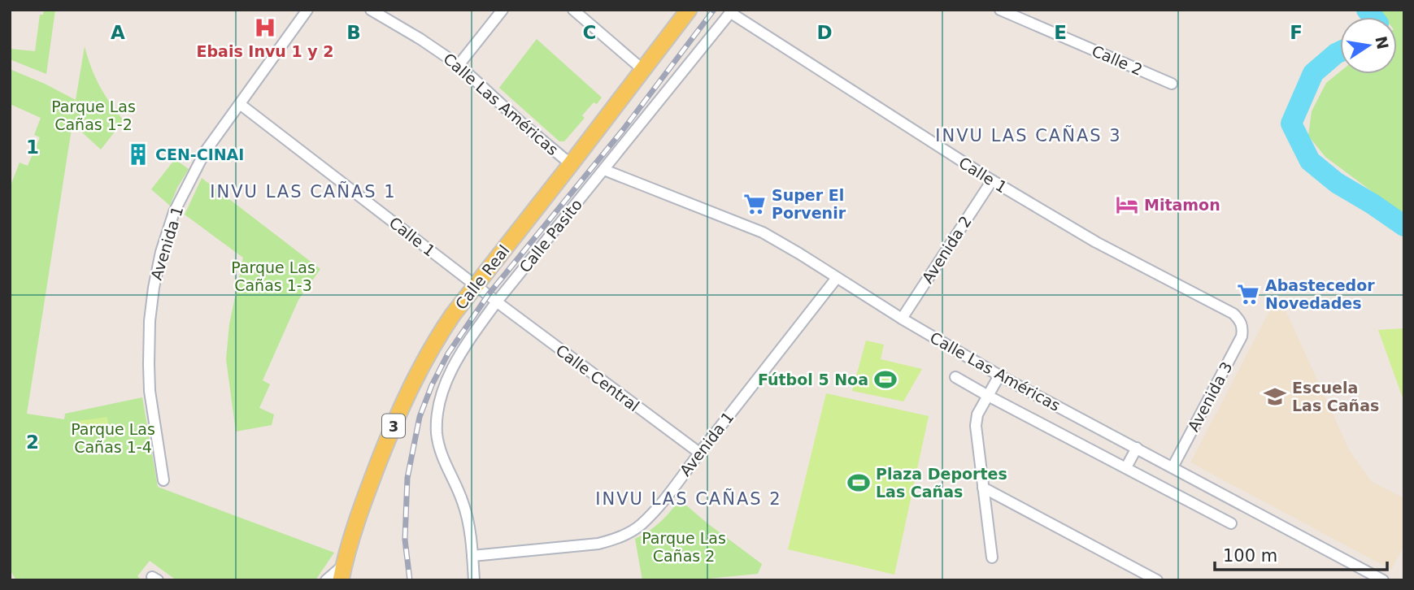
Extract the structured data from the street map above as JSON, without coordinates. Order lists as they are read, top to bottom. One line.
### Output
{"streets":{"main road":["Calle Real","3"],"street":["Calle 2","Calle Las Américas","Calle 1","Calle Pasito","Avenida 1","Avenida 2","Calle Central","Avenida 3"]},"crossings":[["Calle Las Américas","Calle Pasito"],["Calle Las Américas","Avenida 1"],["Calle Las Américas","Avenida 2"],["Calle Las Américas","Calle Real"],["Calle Las Américas","Avenida 3"],["Calle 1","Calle Pasito"],["Calle 1","Avenida 1"],["Calle 1","Avenida 2"],["Calle 1","Calle Real"],["Calle 1","Calle Central"],["Calle 1","Avenida 3"],["Calle Pasito","Avenida 1"],["Calle Pasito","Calle Central"],["Avenida 1","Calle Central"]],"districts":["INVU LAS CAÑAS 3","INVU LAS CAÑAS 1","INVU LAS CAÑAS 2"],"parks":["Parque Las Cañas 1-2","Parque Las Cañas 1-3","Parque Las Cañas 1-4","Parque Las Cañas 2"],"places":{"hospital":["Ebais Invu 1 y 2"],"building":["CEN-CINAI"],"supermarket":["Super El Porvenir","Abastecedor Novedades"],"hotel":["Mitamon"],"sports":["Fútbol 5 Noa","Plaza Deportes Las Cañas"],"school or university":["Escuela Las Cañas"]},"scale_bar":"100 m","north":"right","grid":{"columns":["A","B","C","D","E","F"],"rows":["1","2"]}}
